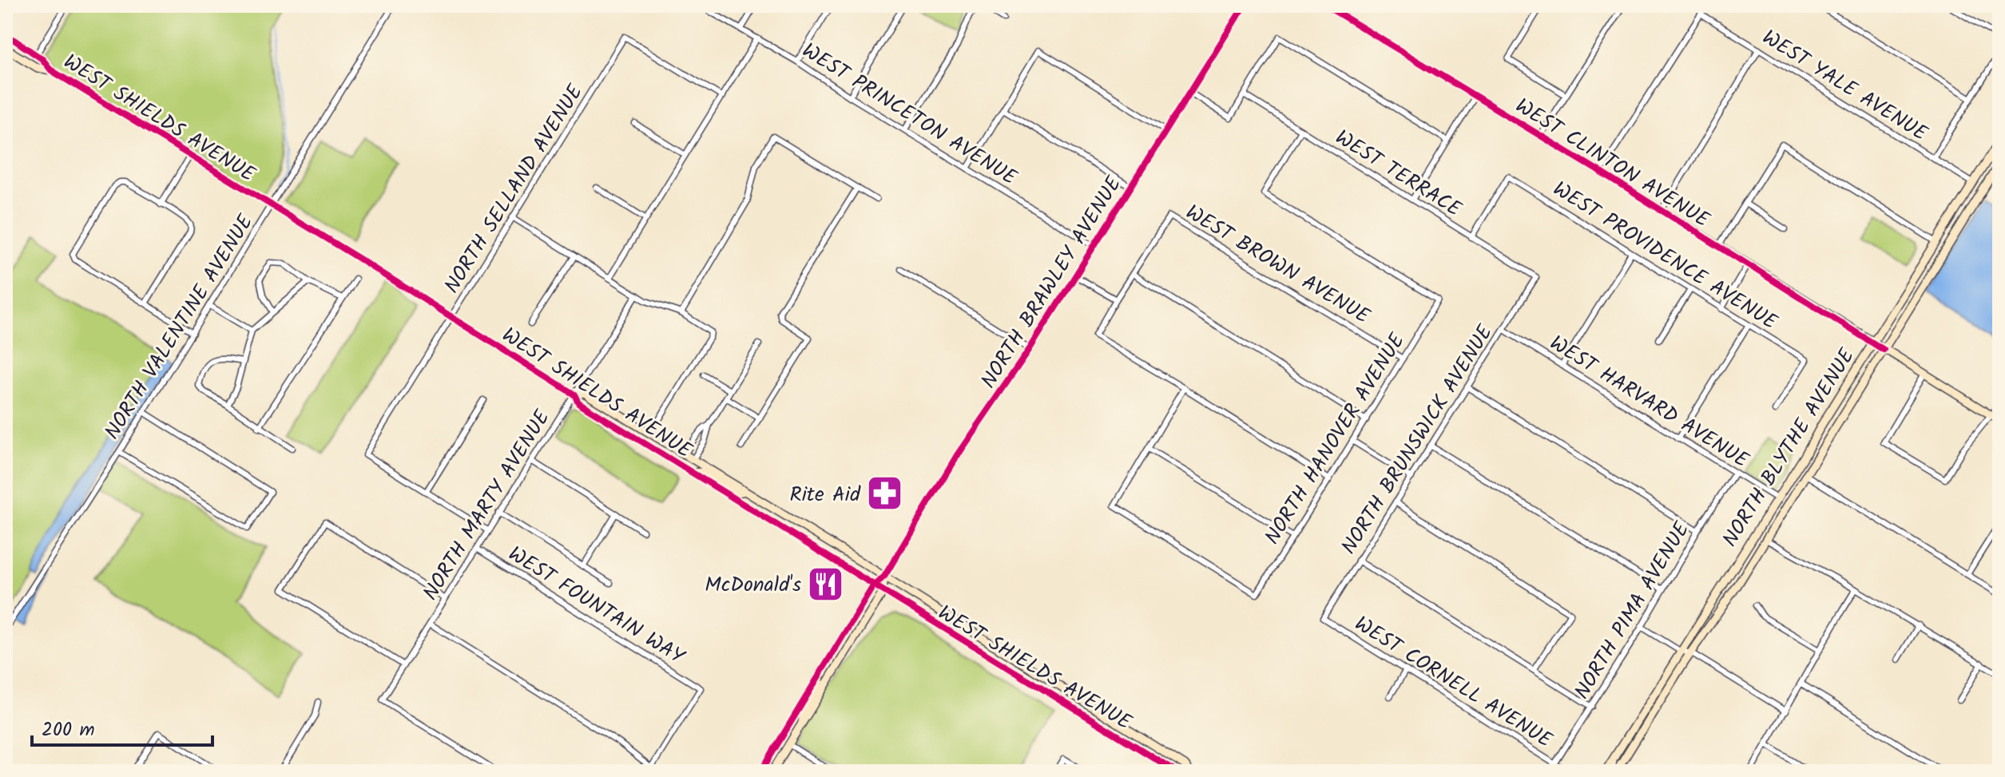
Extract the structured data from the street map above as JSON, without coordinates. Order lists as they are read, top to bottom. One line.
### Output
{"streets":{"street":["WEST YALE AVENUE","WEST PRINCETON AVENUE","WEST SHIELDS AVENUE","WEST CLINTON AVENUE","WEST TERRACE","NORTH SELLAND AVENUE","WEST PROVIDENCE AVENUE","WEST BROWN AVENUE","NORTH BRAWLEY AVENUE","NORTH VALENTINE AVENUE","WEST HARVARD AVENUE","NORTH HANOVER AVENUE","NORTH BRUNSWICK AVENUE","NORTH BLYTHE AVENUE","NORTH MARTY AVENUE","WEST FOUNTAIN WAY","NORTH PIMA AVENUE","WEST CORNELL AVENUE"]},"crossings":[["WEST YALE AVENUE","NORTH BLYTHE AVENUE"],["WEST PRINCETON AVENUE","NORTH BRAWLEY AVENUE"],["WEST SHIELDS AVENUE","NORTH SELLAND AVENUE"],["WEST SHIELDS AVENUE","NORTH BRAWLEY AVENUE"],["WEST SHIELDS AVENUE","NORTH VALENTINE AVENUE"],["WEST SHIELDS AVENUE","NORTH MARTY AVENUE"],["WEST CLINTON AVENUE","NORTH BLYTHE AVENUE"],["WEST TERRACE","WEST PROVIDENCE AVENUE"],["WEST TERRACE","NORTH HANOVER AVENUE"],["WEST TERRACE","NORTH BRUNSWICK AVENUE"],["WEST BROWN AVENUE","NORTH HANOVER AVENUE"],["WEST HARVARD AVENUE","NORTH BRUNSWICK AVENUE"],["WEST HARVARD AVENUE","NORTH BLYTHE AVENUE"],["WEST HARVARD AVENUE","NORTH PIMA AVENUE"],["NORTH BRUNSWICK AVENUE","WEST CORNELL AVENUE"],["NORTH MARTY AVENUE","WEST FOUNTAIN WAY"],["NORTH PIMA AVENUE","WEST CORNELL AVENUE"]],"places":{"pharmacy":["Rite Aid"],"restaurant":["McDonald's"]},"scale_bar":"200 m"}
